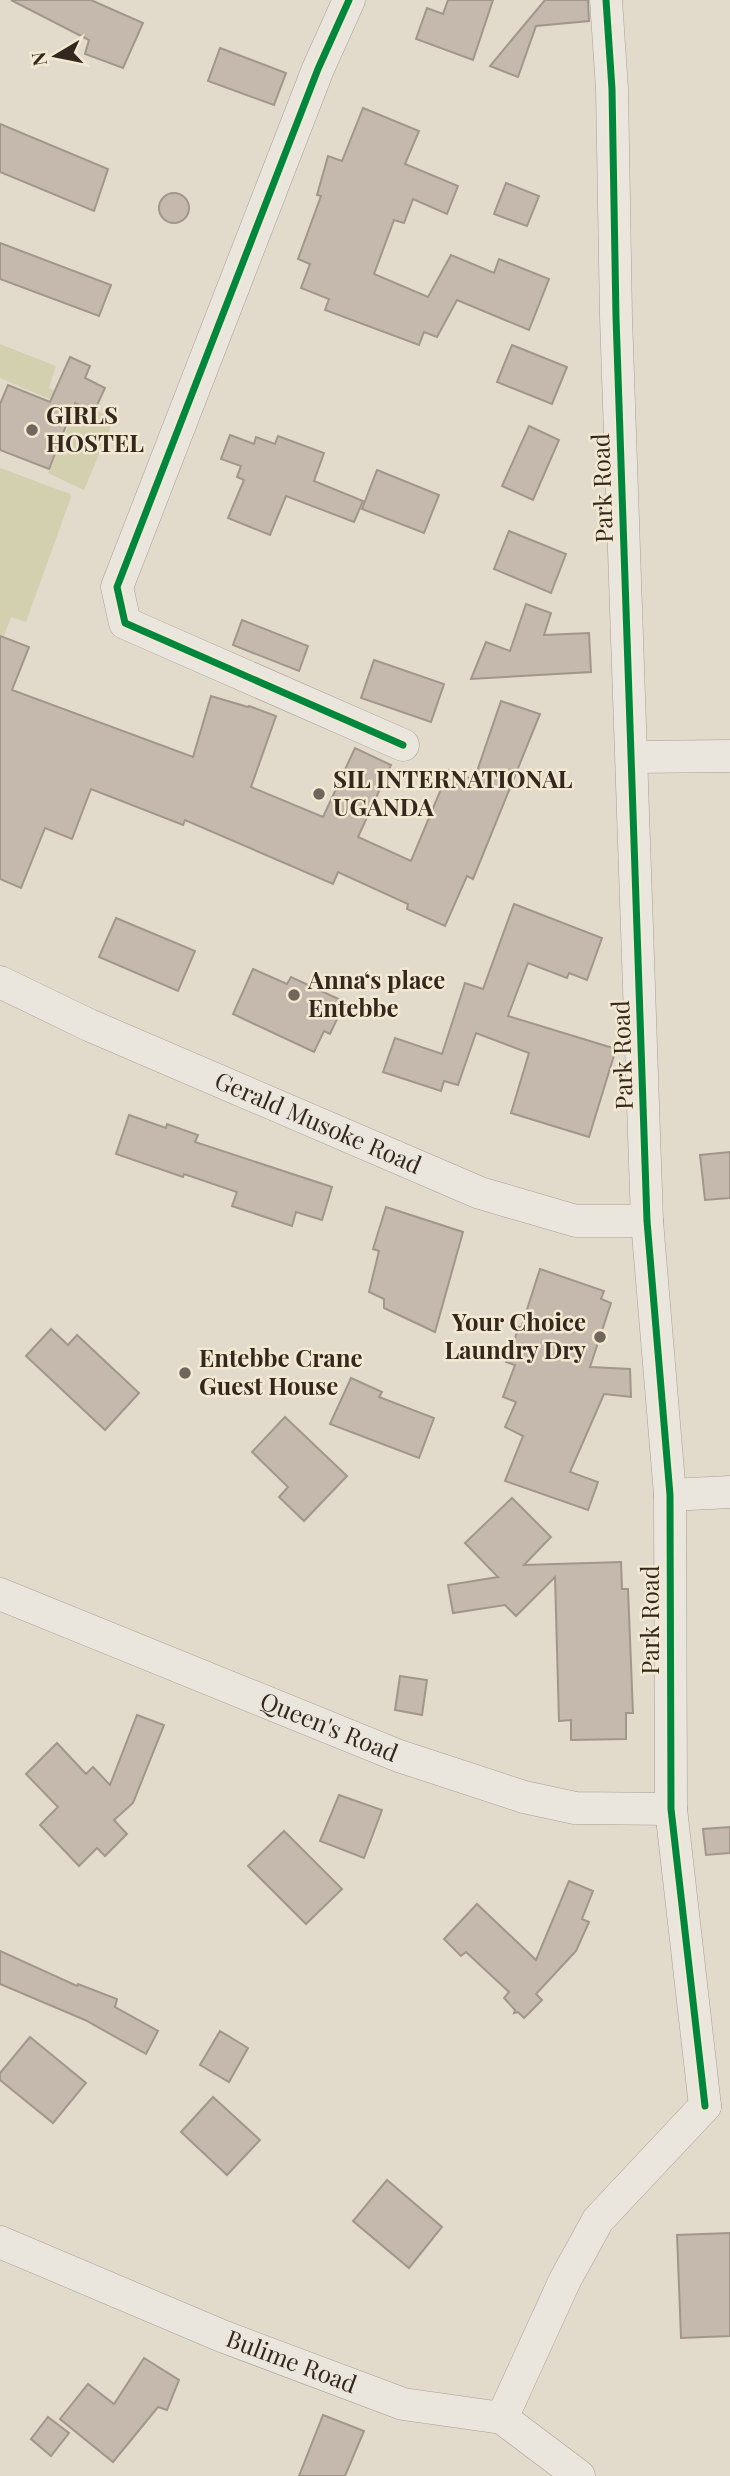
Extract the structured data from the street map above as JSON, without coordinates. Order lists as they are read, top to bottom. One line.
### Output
{"streets":{"street":["Park Road","Gerald Musoke Road","Queen's Road","Bulime Road"]},"crossings":[["Park Road","Gerald Musoke Road"],["Park Road","Queen's Road"]],"places":["GIRLS HOSTEL","SIL INTERNATIONAL UGANDA","Anna‘s place Entebbe","Your Choice Laundry Dry","Entebbe Crane Guest House"],"north":"left"}
